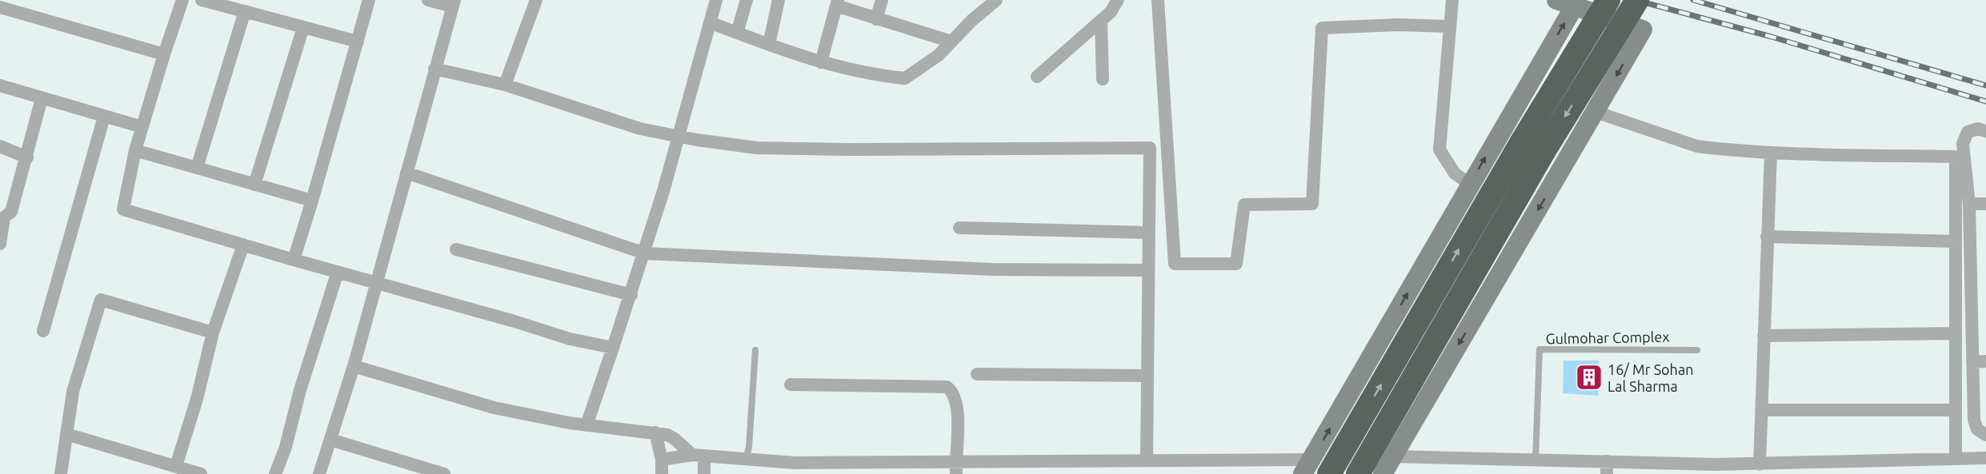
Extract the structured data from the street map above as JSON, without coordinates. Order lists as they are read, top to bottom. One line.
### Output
{"streets":{"lane":["Gulmohar Complex"]},"places":{"building":["16/ Mr Sohan Lal Sharma"]}}
